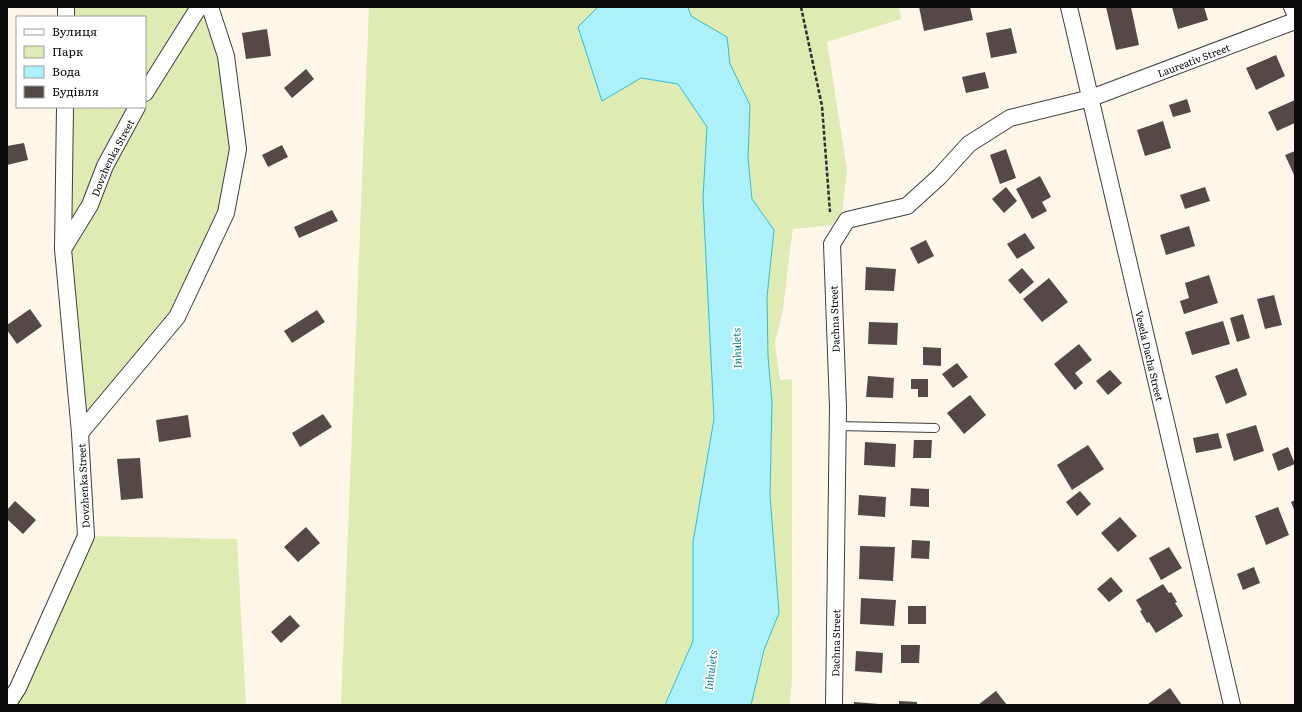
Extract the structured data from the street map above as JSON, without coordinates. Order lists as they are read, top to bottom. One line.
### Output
{"streets":{"street":["Laureativ Street","Dovzhenka Street","Dachna Street","Vesela Dacha Street"]},"crossings":[["Laureativ Street","Dachna Street"],["Laureativ Street","Vesela Dacha Street"],["Dachna Street","Vesela Dacha Street"]],"water":["Inhulets"],"legend":["Вулиця","Парк","Вода","Будівля"]}
